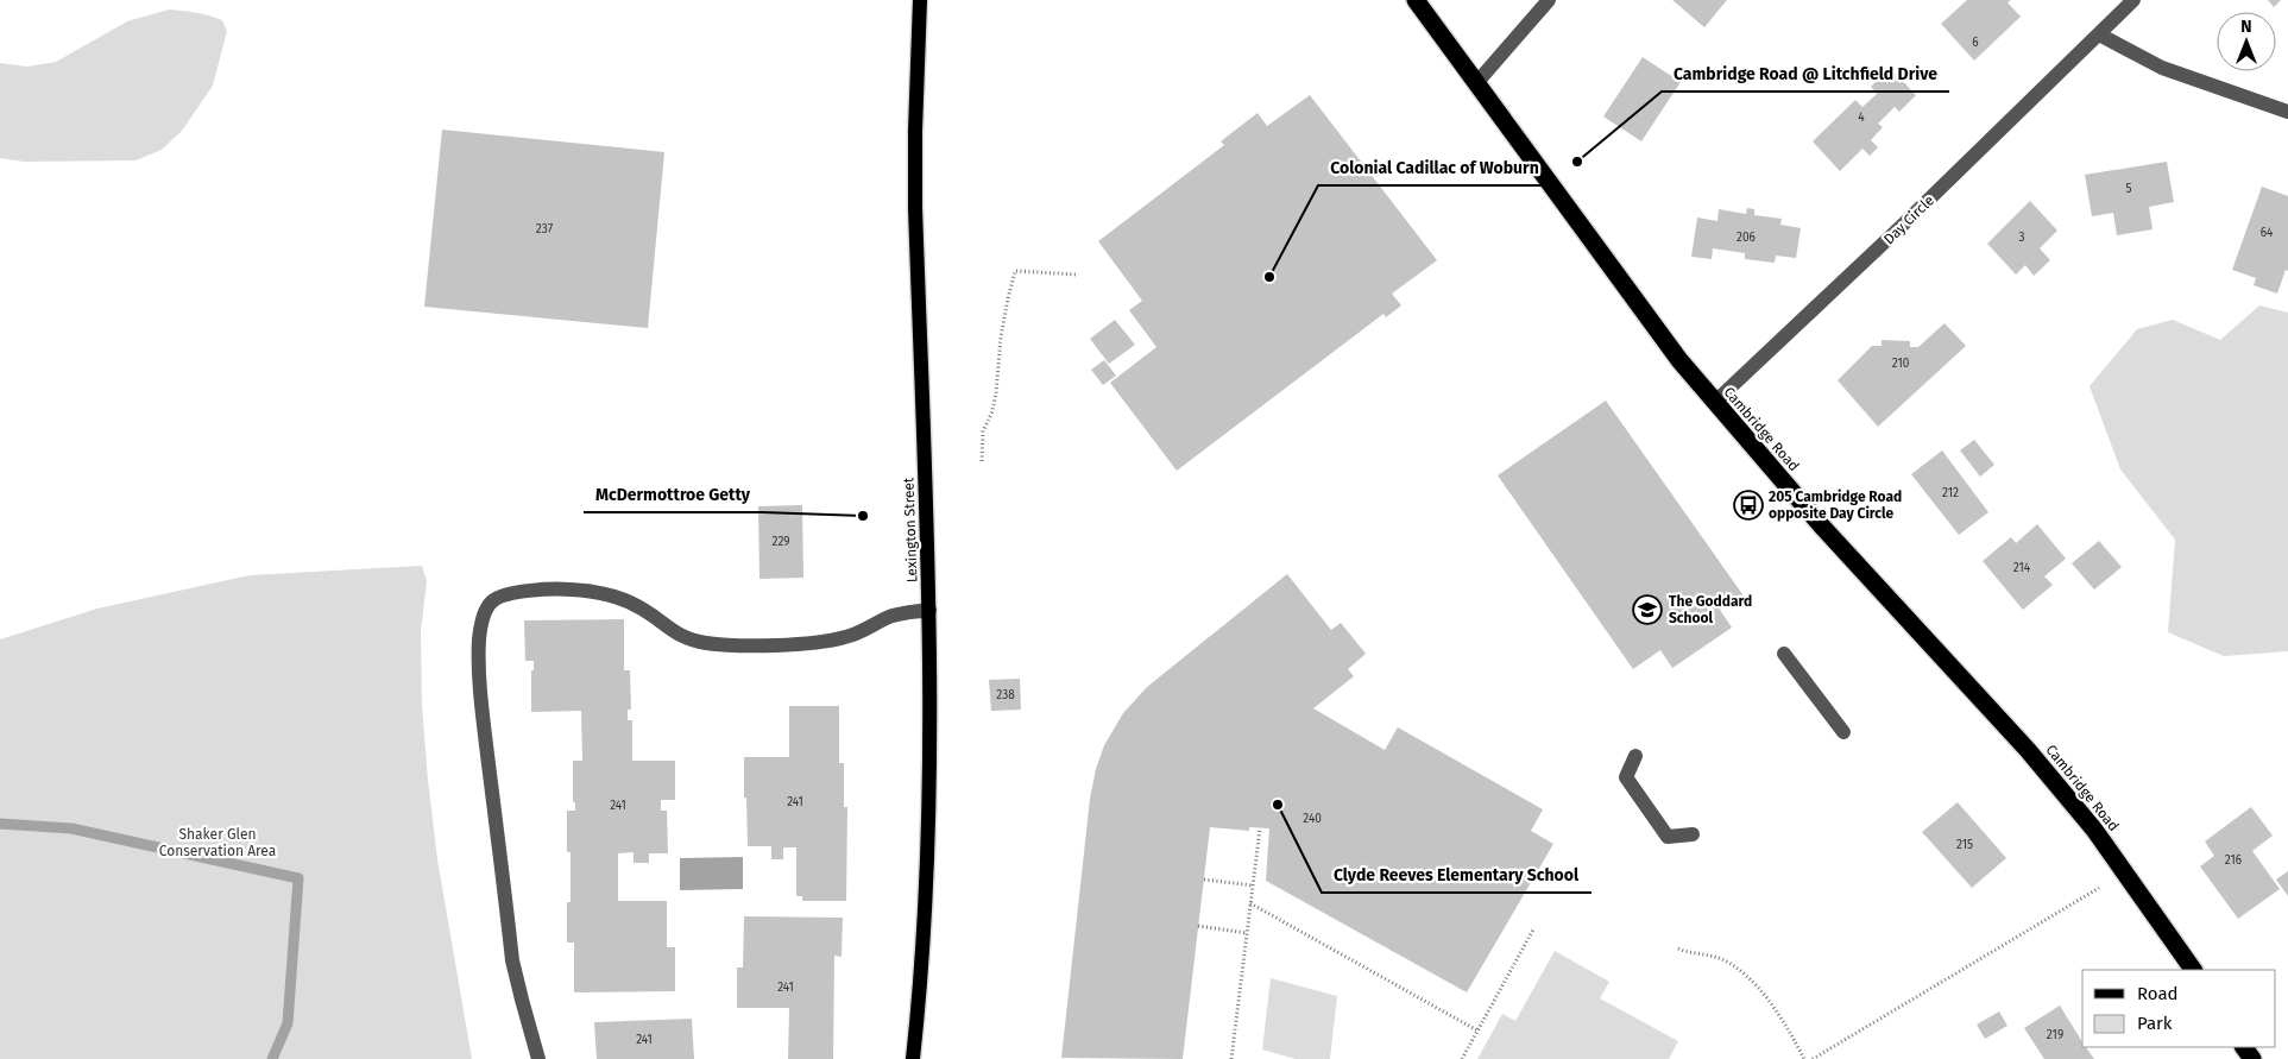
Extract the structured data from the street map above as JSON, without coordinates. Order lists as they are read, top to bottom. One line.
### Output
{"streets":{"highway":["Cambridge Road"],"main road":["Lexington Street"],"street":["Day Circle"]},"crossings":[["Day Circle","Cambridge Road"]],"parks":["Shaker Glen Conservation Area"],"places":{"other":["Cambridge Road @ Litchfield Drive","Colonial Cadillac of Woburn","McDermottroe Getty","Clyde Reeves Elementary School"],"bus stop":["205 Cambridge Road opposite Day Circle"],"school or university":["The Goddard School"]},"house_numbers":["6","4","5","237","64","206","3","210","212","229","214","238","241","241","240","215","216","241","219","241"],"legend":["Road","Park"],"north":"top"}
